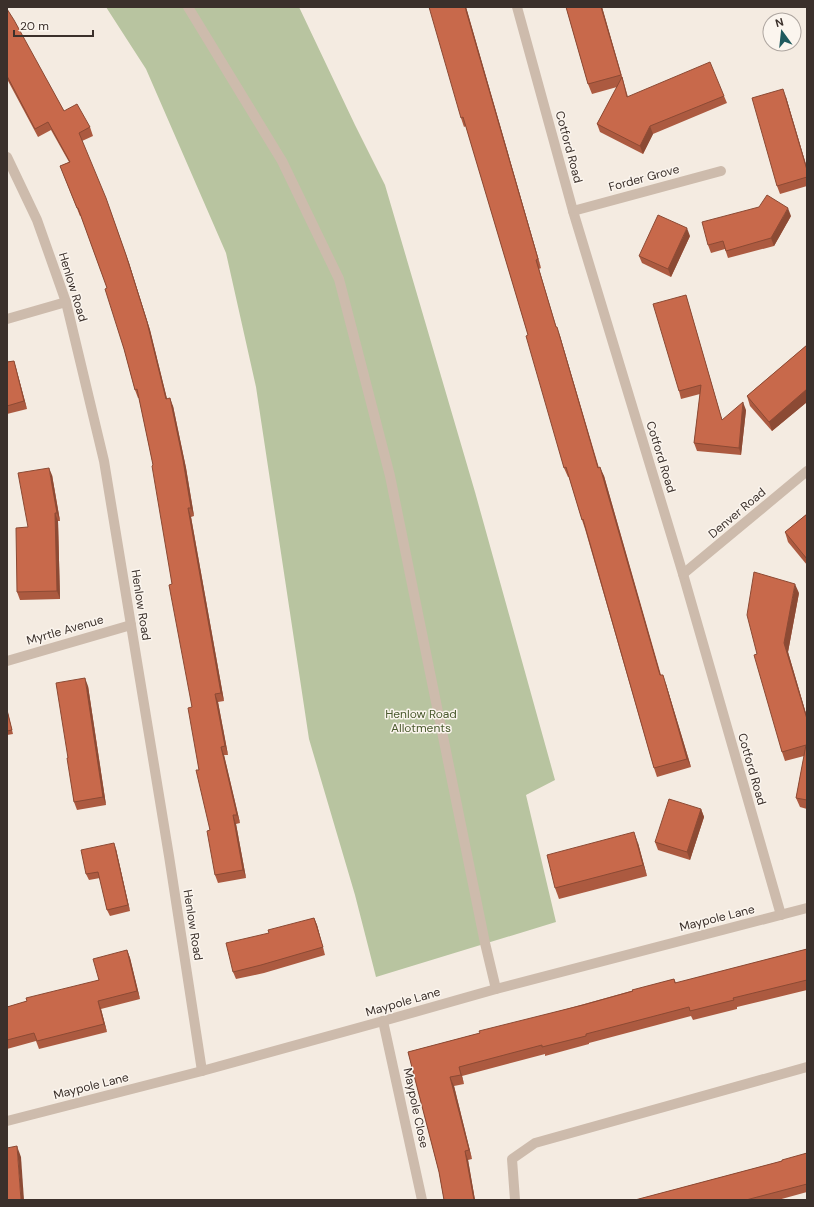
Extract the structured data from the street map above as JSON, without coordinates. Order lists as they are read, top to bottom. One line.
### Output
{"streets":{"street":["Cotford Road","Forder Grove","Henlow Road","Denver Road","Myrtle Avenue","Maypole Lane","Maypole Close"]},"crossings":[["Cotford Road","Forder Grove"],["Cotford Road","Denver Road"],["Cotford Road","Maypole Lane"],["Henlow Road","Myrtle Avenue"],["Henlow Road","Maypole Lane"],["Maypole Lane","Maypole Close"]],"parks":["Henlow Road Allotments"],"scale_bar":"20 m","north":"top"}
